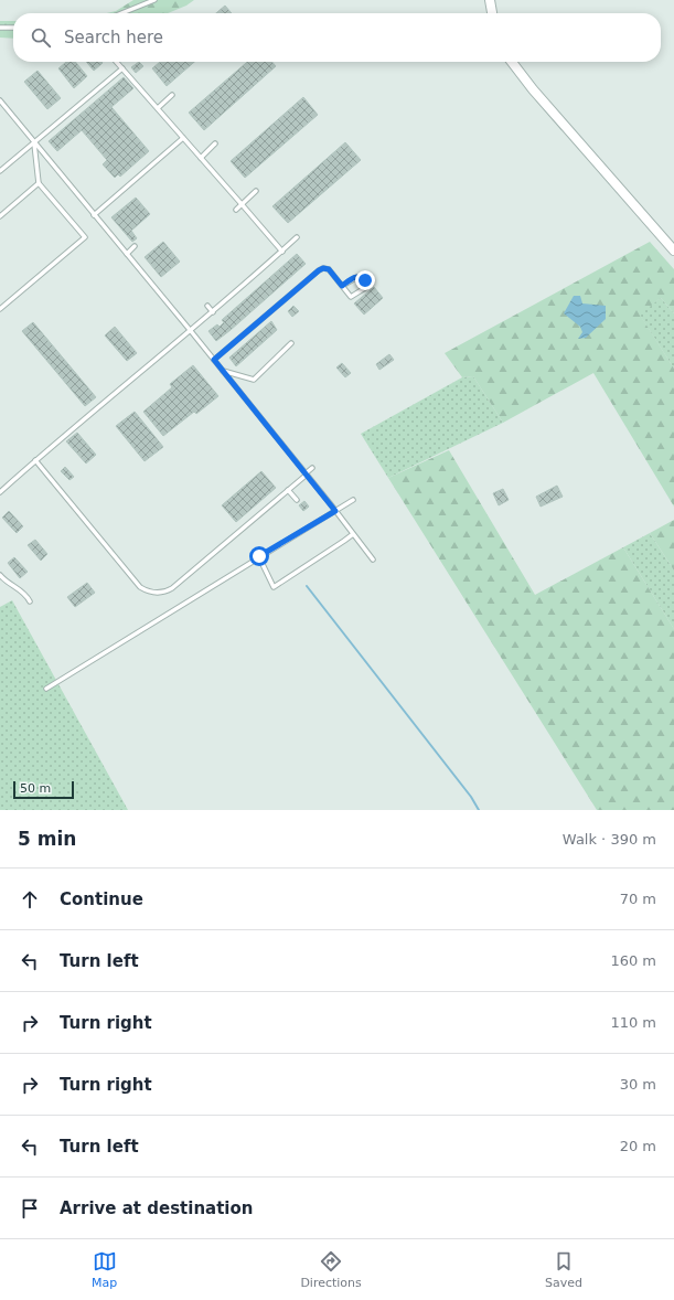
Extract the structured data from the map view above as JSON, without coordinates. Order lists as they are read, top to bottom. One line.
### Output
{"scale_bar":"50 m","page":{"search":"Search here","scale":"50 m","heading":["5 min","Walk · 390 m"],"list":[["Continue","70 m"],["Turn left","160 m"],["Turn right","110 m"],["Turn right","30 m"],["Turn left","20 m"],"Arrive at destination"],"nav":["Map","Directions","Saved"]}}
